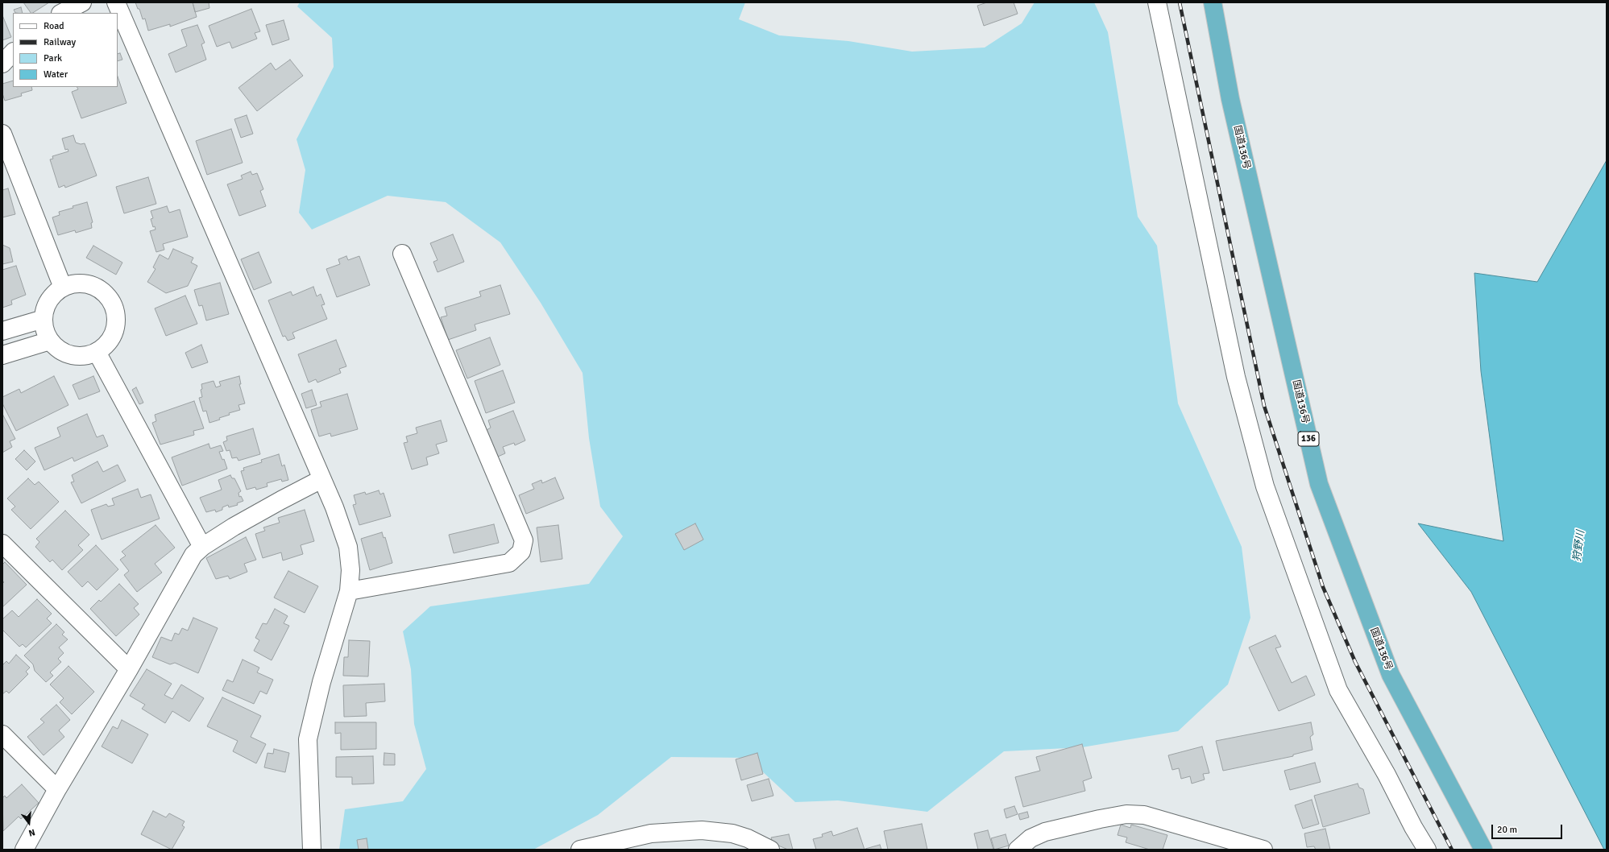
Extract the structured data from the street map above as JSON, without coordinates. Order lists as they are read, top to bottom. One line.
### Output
{"streets":{"highway":["国道136号","136"]},"water":["狩野川"],"legend":["Road","Railway","Park","Water"],"scale_bar":"20 m","north":"bottom"}
